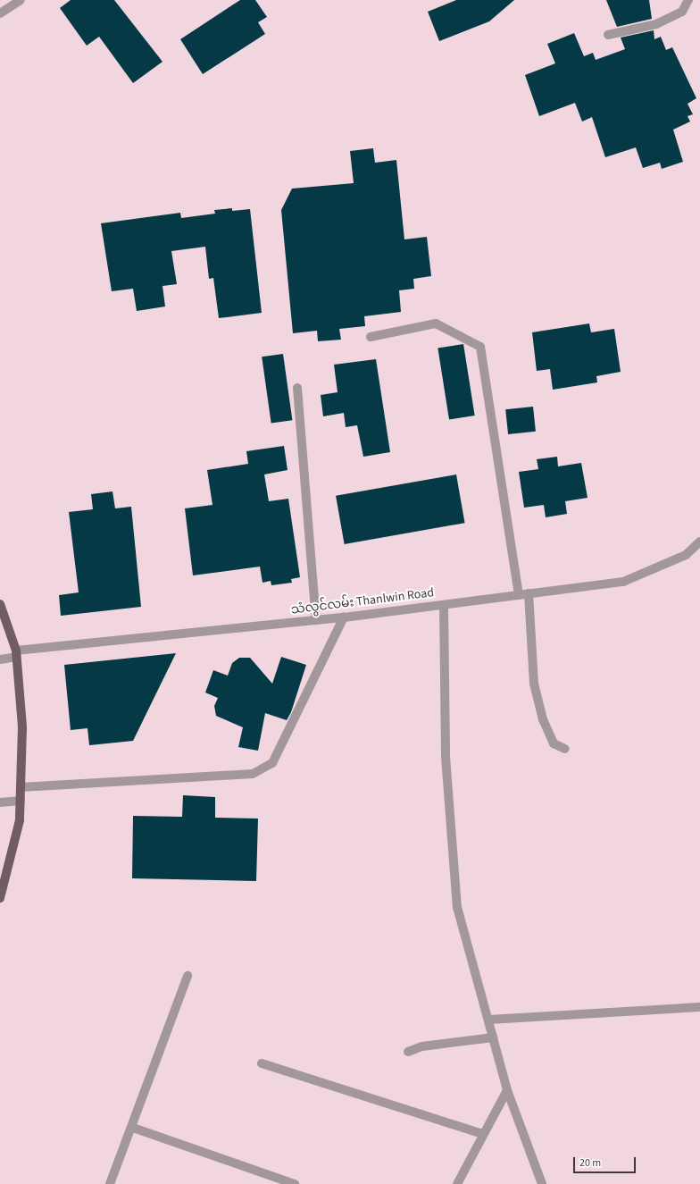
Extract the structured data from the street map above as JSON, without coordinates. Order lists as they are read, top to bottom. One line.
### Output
{"streets":{"street":["သံလွင်လမ်း Thanlwin Road"]},"scale_bar":"20 m"}
